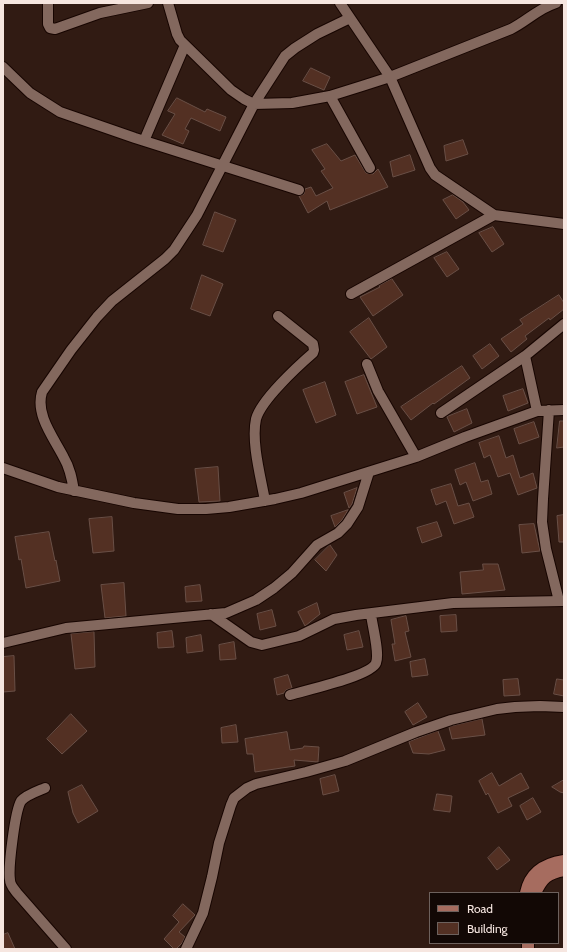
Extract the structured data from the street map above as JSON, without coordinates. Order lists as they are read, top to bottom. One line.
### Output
{"legend":["Road","Building"]}
